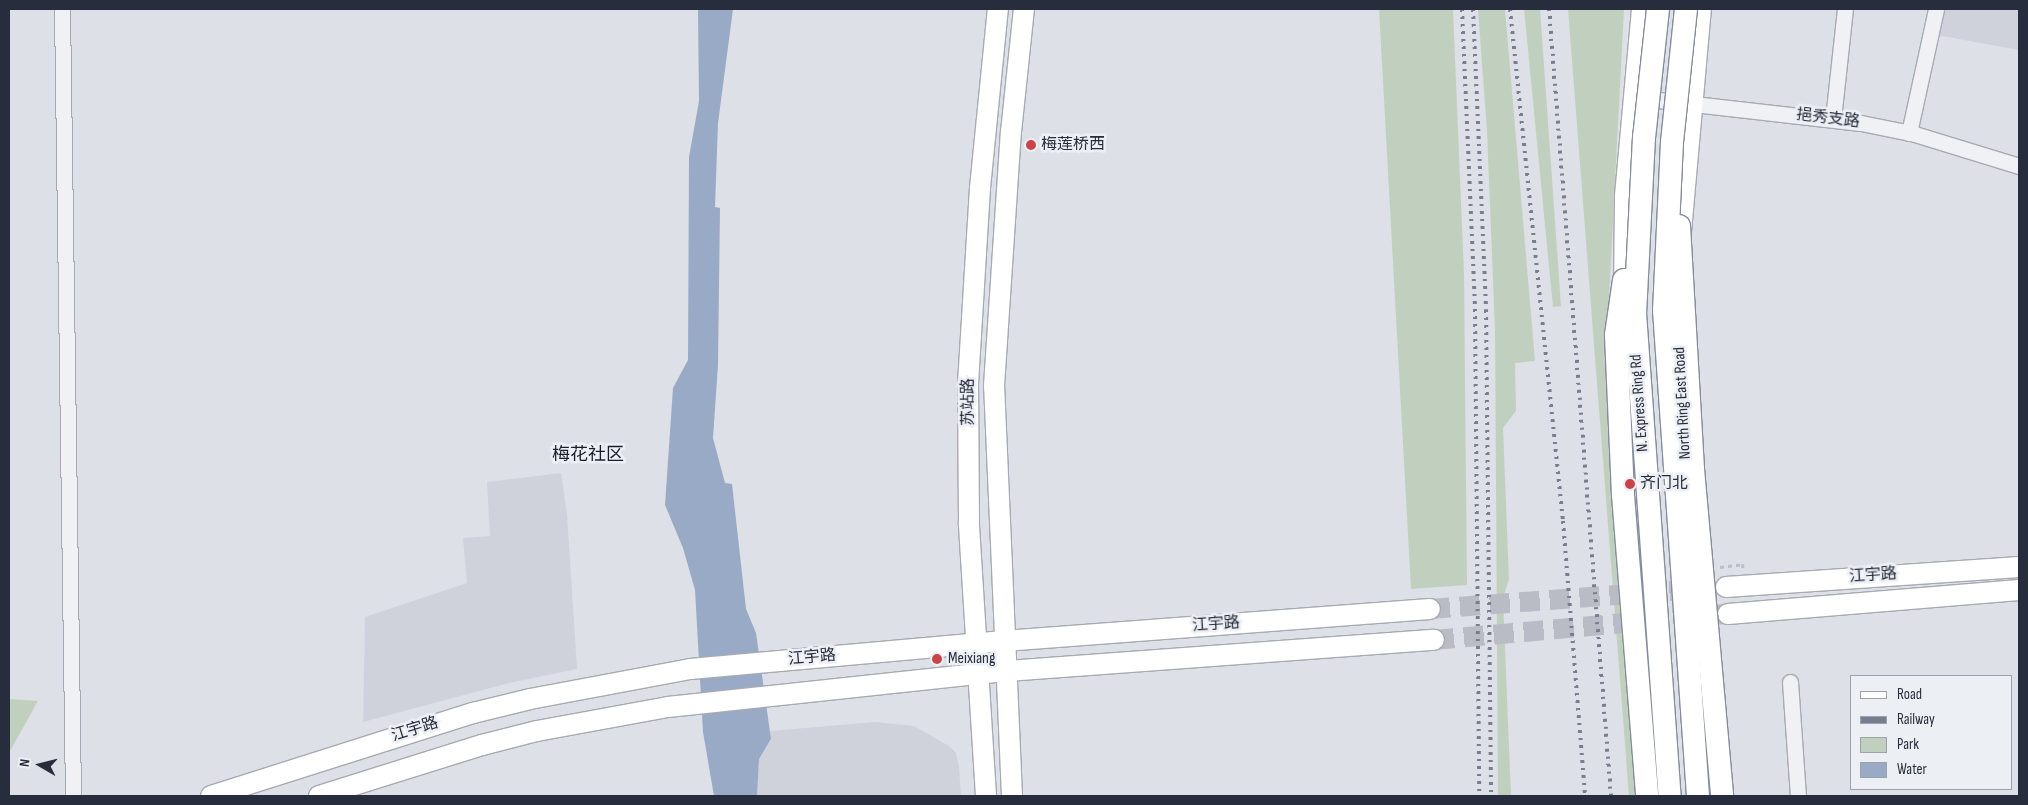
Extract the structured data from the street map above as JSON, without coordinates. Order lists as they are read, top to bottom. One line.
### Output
{"streets":{"highway":["N. Express Ring Rd"],"main road":["苏站路","North Ring East Road","江宇路"],"street":["挹秀支路"]},"crossings":[["挹秀支路","North Ring East Road"],["苏站路","江宇路"]],"districts":["梅花社区"],"places":["梅莲桥西","齐门北","Meixiang"],"legend":["Road","Railway","Park","Water"],"north":"left"}
